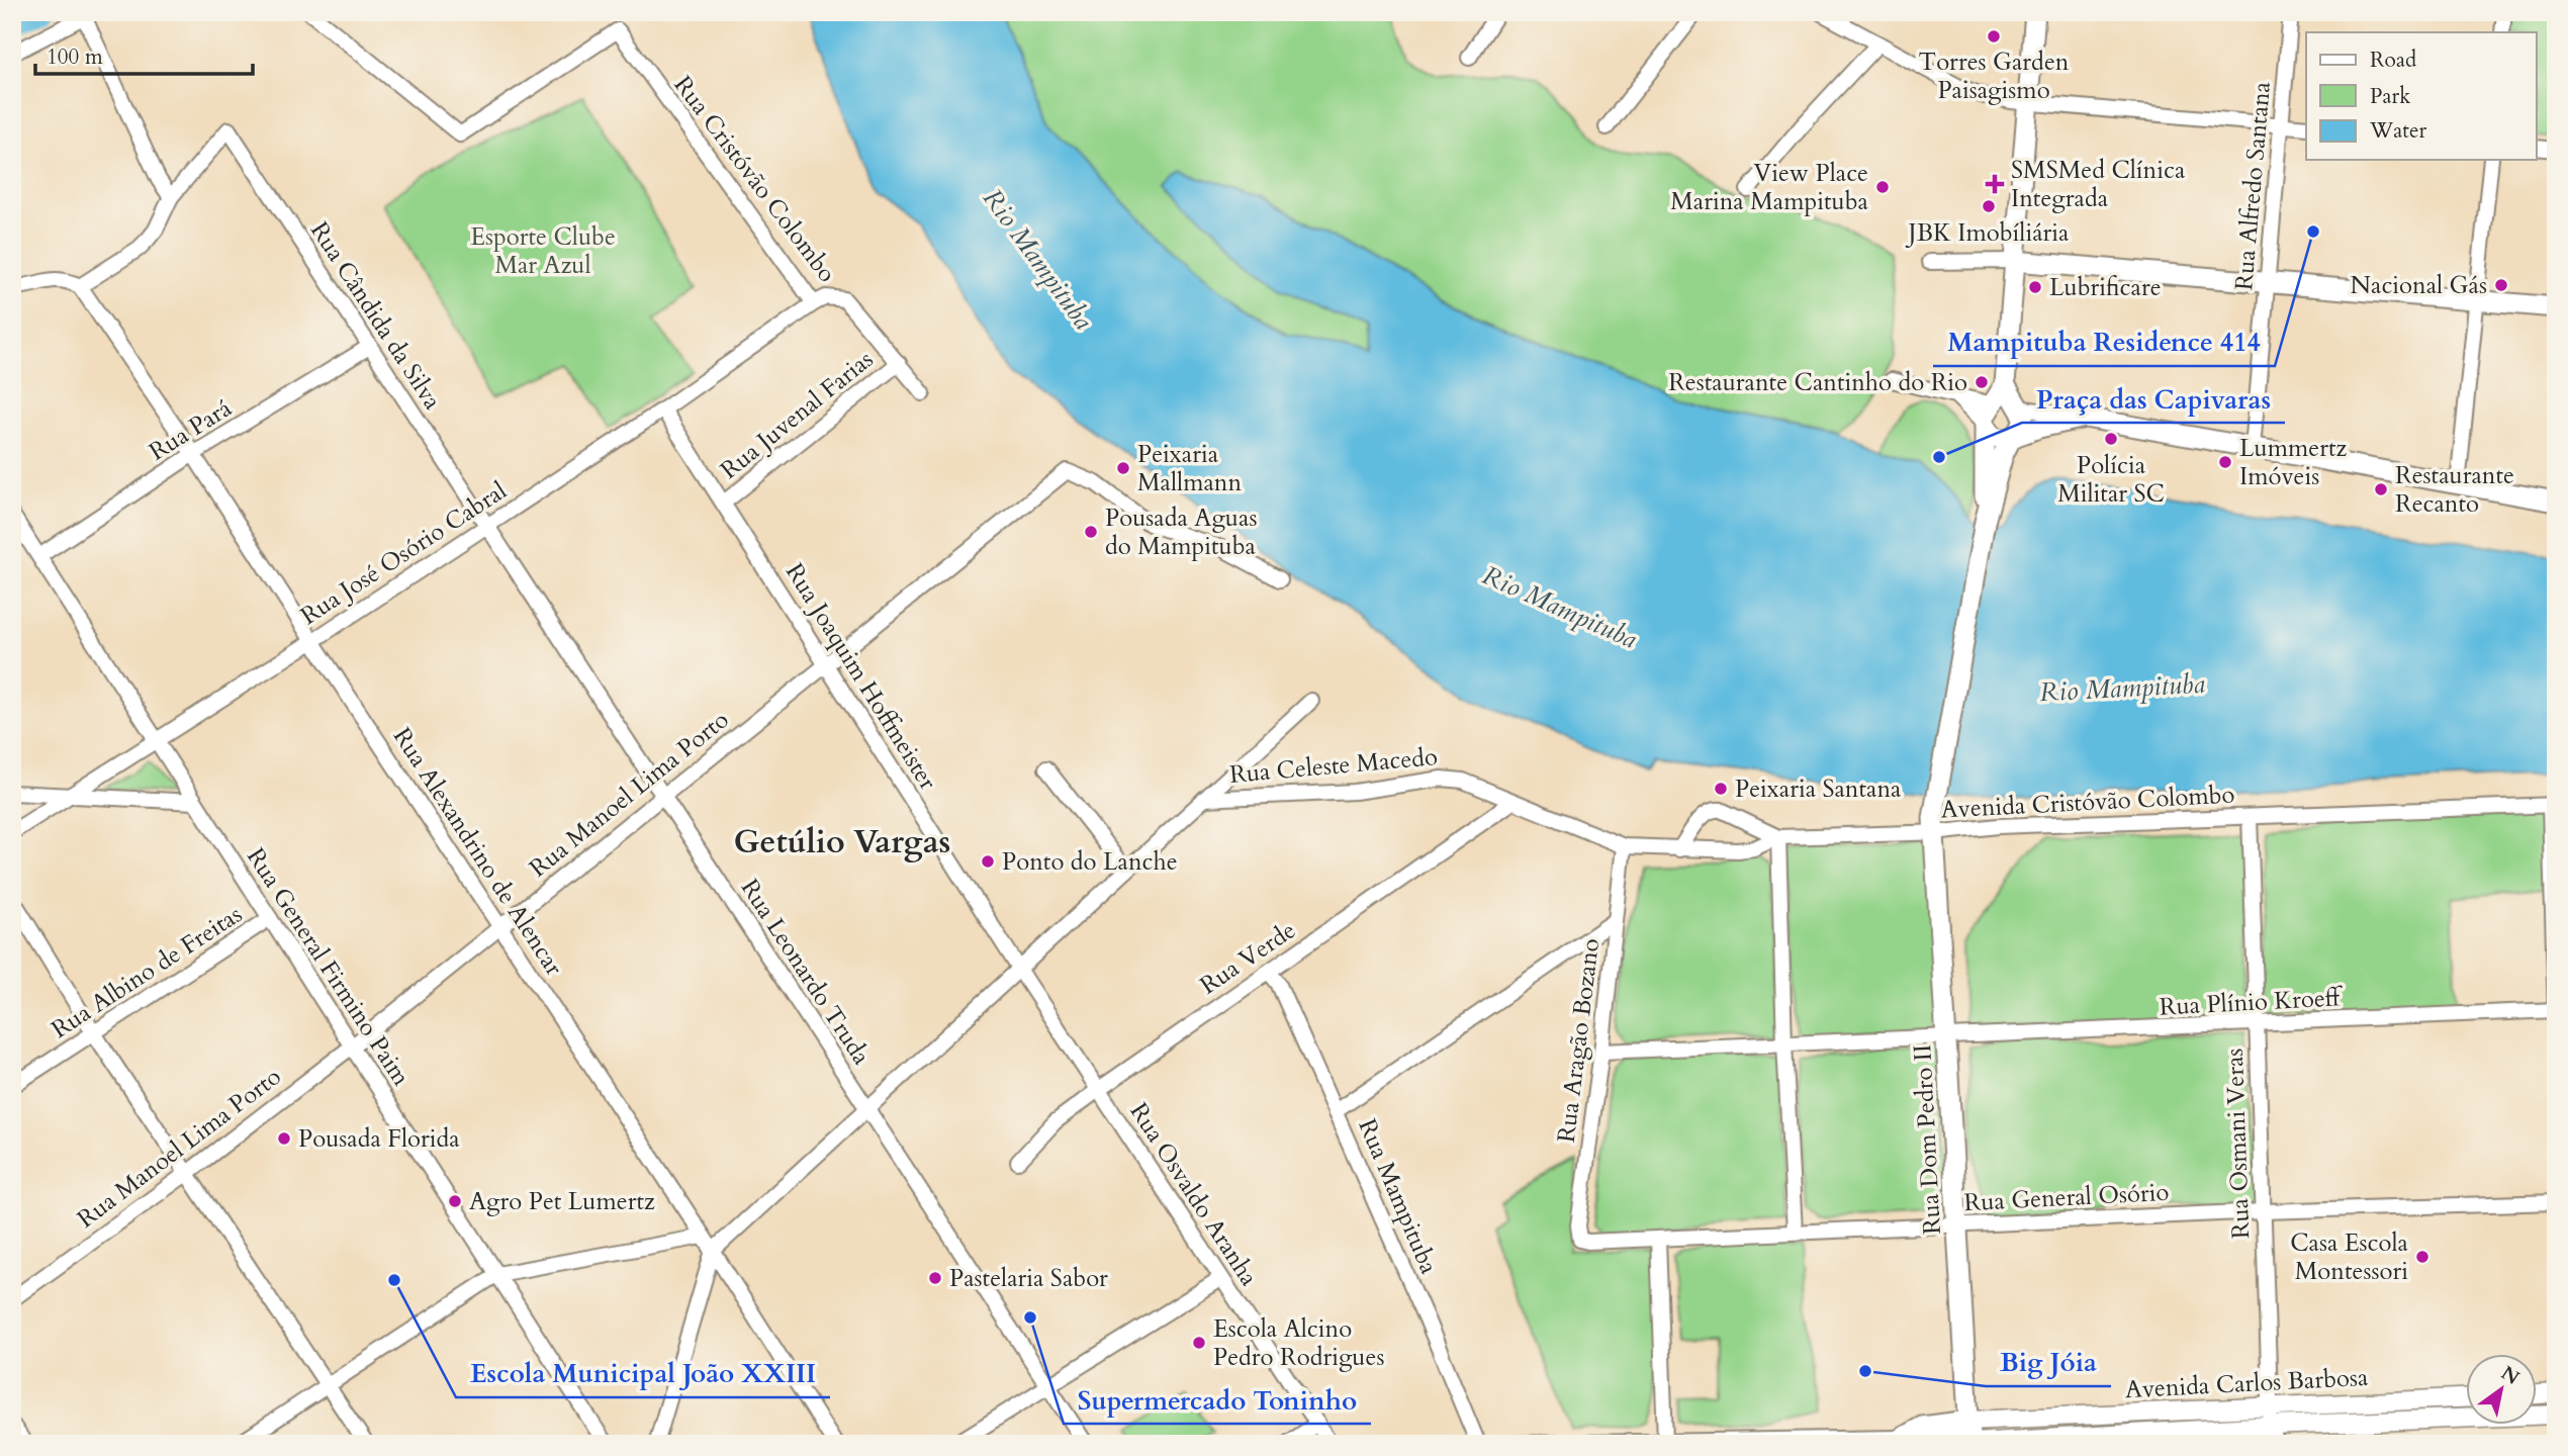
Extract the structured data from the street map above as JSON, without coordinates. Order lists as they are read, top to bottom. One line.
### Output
{"streets":{"main road":["Rua Dom Pedro II","Avenida Carlos Barbosa"],"street":["Rua Cristóvão Colombo","Rua Alfredo Santana","Rua Cândida da Silva","Rua Juvenal Farias","Rua Pará","Rua José Osório Cabral","Rua Joaquim Hoffmeister","Rua Celeste Macedo","Rua Manoel Lima Porto","Avenida Cristóvão Colombo","Rua Alexandrino de Alencar","Rua Verde","Rua General Firmino Paim","Rua Albino de Freitas","Rua Leonardo Truda","Rua Plínio Kroeff","Rua Aragão Bozano","Rua Osmani Veras","Rua Osvaldo Aranha","Rua Mampituba","Rua General Osório"]},"crossings":[["Rua Cristóvão Colombo","Rua Juvenal Farias"],["Rua Cristóvão Colombo","Rua José Osório Cabral"],["Rua Cândida da Silva","Rua Pará"],["Rua Cândida da Silva","Rua José Osório Cabral"],["Rua Cândida da Silva","Rua Leonardo Truda"],["Rua Juvenal Farias","Rua Joaquim Hoffmeister"],["Rua Pará","Rua Alexandrino de Alencar"],["Rua Pará","Rua General Firmino Paim"],["Rua José Osório Cabral","Rua Joaquim Hoffmeister"],["Rua José Osório Cabral","Rua Alexandrino de Alencar"],["Rua José Osório Cabral","Rua General Firmino Paim"],["Rua José Osório Cabral","Rua Leonardo Truda"],["Rua Joaquim Hoffmeister","Rua Manoel Lima Porto"],["Rua Joaquim Hoffmeister","Rua Osvaldo Aranha"],["Rua Celeste Macedo","Avenida Cristóvão Colombo"],["Rua Celeste Macedo","Rua Verde"],["Rua Celeste Macedo","Rua Aragão Bozano"],["Rua Manoel Lima Porto","Rua Alexandrino de Alencar"],["Rua Manoel Lima Porto","Rua General Firmino Paim"],["Rua Manoel Lima Porto","Rua Leonardo Truda"],["Avenida Cristóvão Colombo","Rua Aragão Bozano"],["Avenida Cristóvão Colombo","Rua Dom Pedro II"],["Avenida Cristóvão Colombo","Rua Osmani Veras"],["Rua Verde","Rua Osvaldo Aranha"],["Rua Verde","Rua Mampituba"],["Rua General Firmino Paim","Rua Albino de Freitas"],["Rua Plínio Kroeff","Rua Aragão Bozano"],["Rua Plínio Kroeff","Rua Dom Pedro II"],["Rua Plínio Kroeff","Rua Osmani Veras"],["Rua Aragão Bozano","Rua General Osório"],["Rua Dom Pedro II","Rua General Osório"],["Rua Dom Pedro II","Avenida Carlos Barbosa"],["Rua Osmani Veras","Rua General Osório"],["Rua Osmani Veras","Avenida Carlos Barbosa"]],"districts":["Getúlio Vargas"],"water":["Rio Mampituba"],"parks":["Esporte Clube Mar Azul"],"places":{"other":["Torres Garden Paisagismo","View Place Marina Mampituba","JBK Imobíliária","Mampituba Residence 414","Nacional Gás","Lubrificare","Restaurante Cantinho do Rio","Polícia Militar SC","Praça das Capivaras","Lummertz Imóveis","Peixaria Mallmann","Restaurante Recanto","Pousada Aguas do Mampituba","Peixaria Santana","Ponto do Lanche","Pousada Florida","Agro Pet Lumertz","Casa Escola Montessori","Pastelaria Sabor","Escola Municipal João XXIII","Supermercado Toninho","Escola Alcino Pedro Rodrigues","Big Jóia"],"health":["SMSMed Clínica Integrada"]},"legend":["Road","Park","Water"],"scale_bar":"100 m","north":"top right"}
